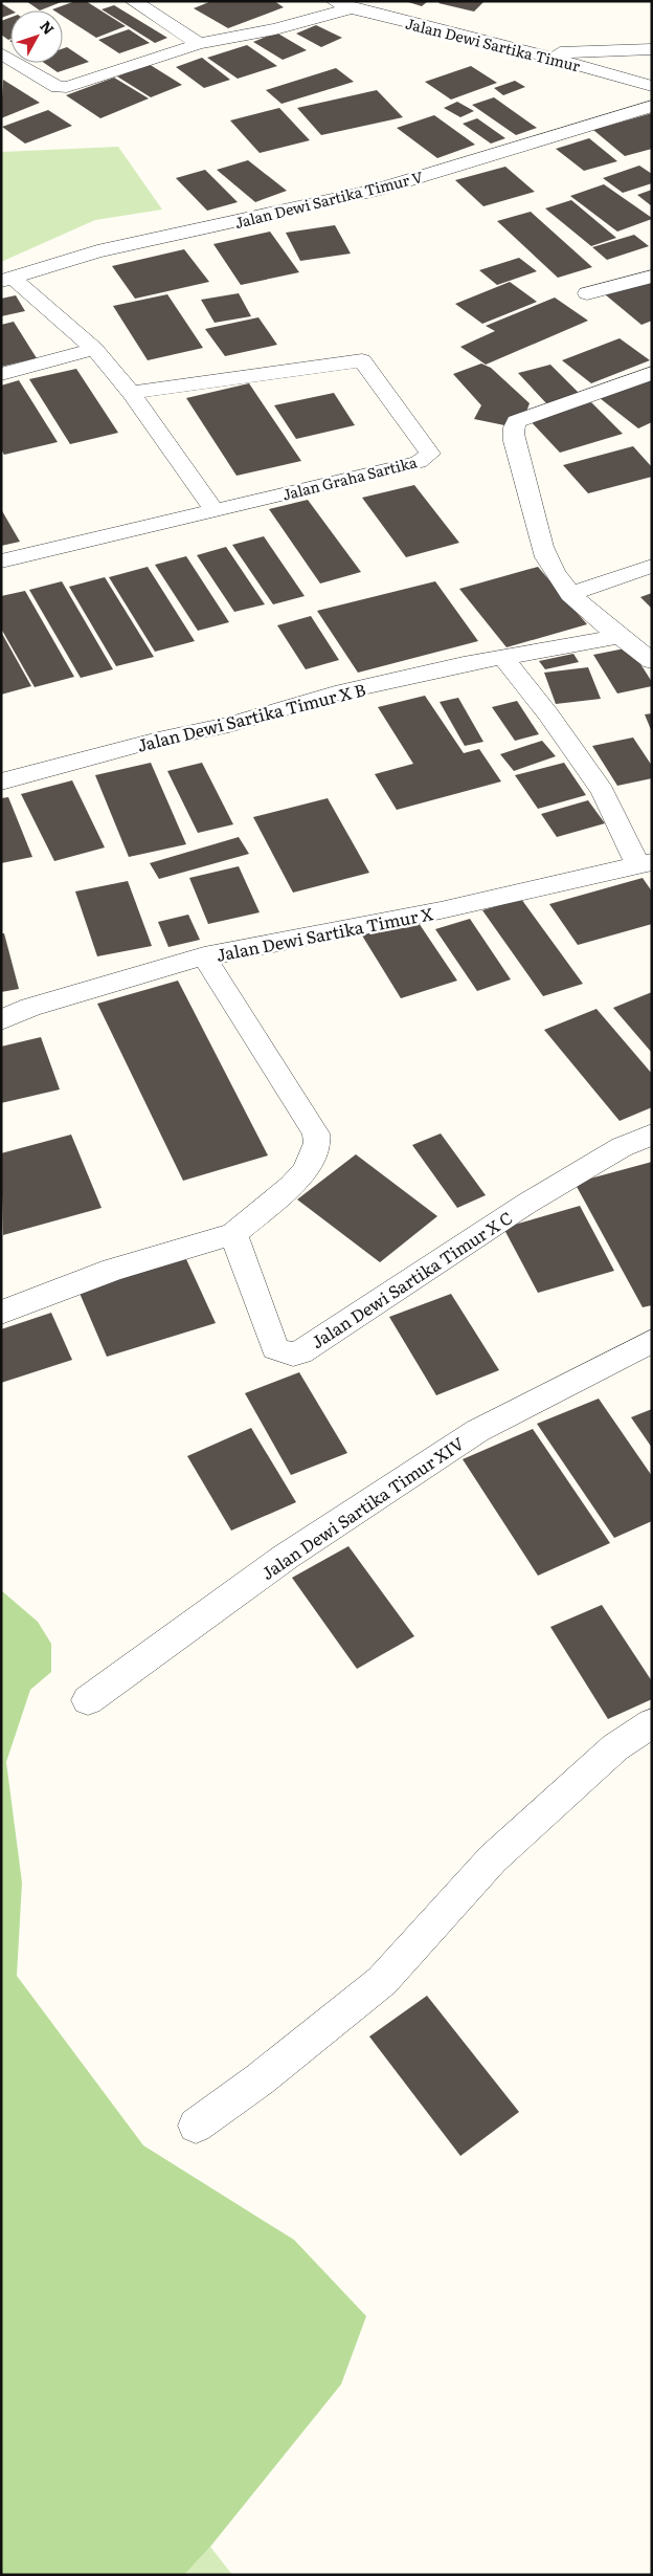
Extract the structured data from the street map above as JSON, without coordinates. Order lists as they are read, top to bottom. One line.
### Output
{"streets":{"street":["Jalan Dewi Sartika Timur","Jalan Dewi Sartika Timur V","Jalan Graha Sartika","Jalan Dewi Sartika Timur X B","Jalan Dewi Sartika Timur X","Jalan Dewi Sartika Timur X C","Jalan Dewi Sartika Timur XIV"]},"north":"top right"}
